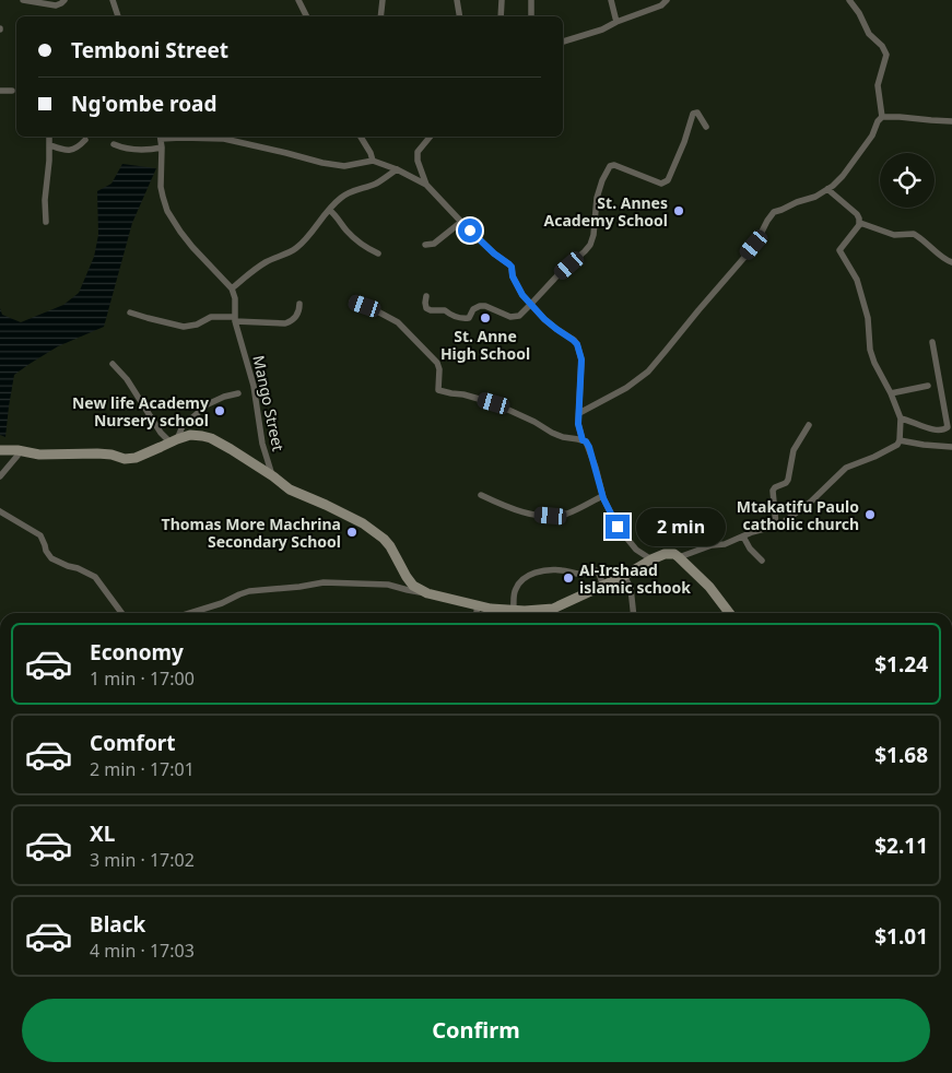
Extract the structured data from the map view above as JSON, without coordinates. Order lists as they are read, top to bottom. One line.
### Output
{"streets":{"street":["Mango Street"]},"places":["St. Annes Academy School","St. Anne High School","New life Academy Nursery school","Mtakatifu Paulo catholic church","Thomas More Machrina Secondary School","Al-Irshaad islamic schook"],"page":{"banner":["Temboni Street","Ng'ombe road"],"bubble":"2 min","list":[{"name":"Economy","note":"1 min · 17:00","value":"$1.24"},{"name":"Comfort","note":"2 min · 17:01","value":"$1.68"},{"name":"XL","note":"3 min · 17:02","value":"$2.11"},{"name":"Black","note":"4 min · 17:03","value":"$1.01"}],"buttons":"Confirm"}}
